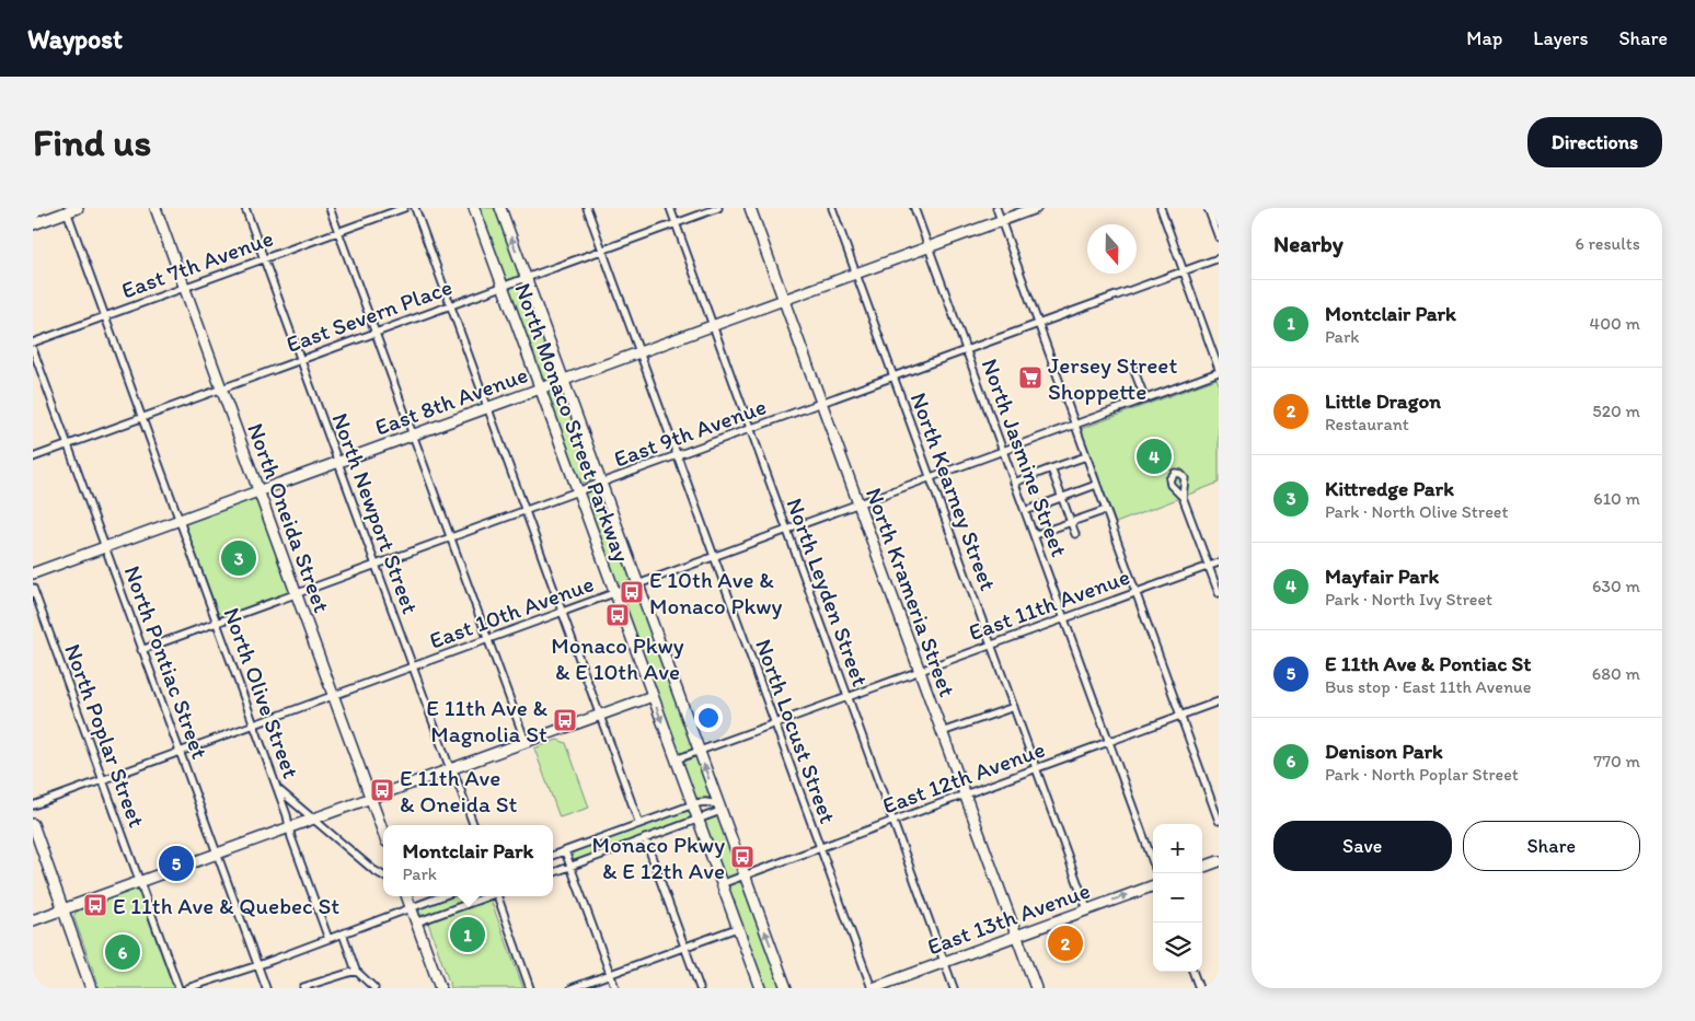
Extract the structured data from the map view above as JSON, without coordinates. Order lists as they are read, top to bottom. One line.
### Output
{"streets":{"street":["East 7th Avenue","East Severn Place","East 8th Avenue","North Monaco Street Parkway","East 9th Avenue","North Jasmine Street","North Kearney Street","North Newport Street","North Oneida Street","North Leyden Street","North Krameria Street","East 11th Avenue","East 10th Avenue","North Pontiac Street","North Olive Street","North Locust Street","North Poplar Street","East 12th Avenue","East 13th Avenue"]},"crossings":[["East 7th Avenue","North Newport Street"],["East 7th Avenue","North Oneida Street"],["East 7th Avenue","North Olive Street"],["East Severn Place","North Monaco Street Parkway"],["East Severn Place","North Newport Street"],["East Severn Place","North Oneida Street"],["East Severn Place","North Leyden Street"],["East Severn Place","North Pontiac Street"],["East Severn Place","North Olive Street"],["East Severn Place","North Locust Street"],["East 8th Avenue","North Monaco Street Parkway"],["East 8th Avenue","North Jasmine Street"],["East 8th Avenue","North Kearney Street"],["East 8th Avenue","North Newport Street"],["East 8th Avenue","North Oneida Street"],["East 8th Avenue","North Leyden Street"],["East 8th Avenue","North Krameria Street"],["East 8th Avenue","North Pontiac Street"],["East 8th Avenue","North Olive Street"],["East 8th Avenue","North Locust Street"],["North Monaco Street Parkway","East 9th Avenue"],["North Monaco Street Parkway","East 11th Avenue"],["North Monaco Street Parkway","East 10th Avenue"],["North Monaco Street Parkway","East 12th Avenue"],["East 9th Avenue","North Jasmine Street"],["East 9th Avenue","North Kearney Street"],["East 9th Avenue","North Newport Street"],["East 9th Avenue","North Oneida Street"],["East 9th Avenue","North Leyden Street"],["East 9th Avenue","North Krameria Street"],["East 9th Avenue","North Pontiac Street"],["East 9th Avenue","North Olive Street"],["East 9th Avenue","North Locust Street"],["North Jasmine Street","East 11th Avenue"],["North Jasmine Street","East 10th Avenue"],["North Jasmine Street","East 12th Avenue"],["North Kearney Street","East 11th Avenue"],["North Kearney Street","East 10th Avenue"],["North Kearney Street","East 12th Avenue"],["North Kearney Street","East 13th Avenue"],["North Newport Street","East 10th Avenue"],["North Oneida Street","East 10th Avenue"],["North Leyden Street","East 11th Avenue"],["North Leyden Street","East 10th Avenue"],["North Leyden Street","East 12th Avenue"],["North Leyden Street","East 13th Avenue"],["North Krameria Street","East 11th Avenue"],["North Krameria Street","East 10th Avenue"],["North Krameria Street","East 12th Avenue"],["North Krameria Street","East 13th Avenue"],["East 11th Avenue","North Locust Street"],["East 10th Avenue","North Pontiac Street"],["East 10th Avenue","North Olive Street"],["East 10th Avenue","North Locust Street"],["East 10th Avenue","North Poplar Street"],["North Locust Street","East 12th Avenue"],["North Locust Street","East 13th Avenue"]],"places":{"supermarket":["Jersey Street Shoppette"],"bus stop":["E 10th Ave & Monaco Pkwy","Monaco Pkwy & E 10th Ave","E 11th Ave & Magnolia St","E 11th Ave & Oneida St","Monaco Pkwy & E 12th Ave","E 11th Ave & Quebec St"]},"north":"bottom","page":{"header":"Waypost","nav":["Map","Layers","Share"],"buttons":["Directions",["Save","Share"]],"title":"Find us","heading":["Nearby","6 results"],"list":[{"mark":"1","name":"Montclair Park","note":"Park","value":"400 m"},{"mark":"2","name":"Little Dragon","note":"Restaurant","value":"520 m"},{"mark":"3","name":"Kittredge Park","note":"Park · North Olive Street","value":"610 m"},{"mark":"4","name":"Mayfair Park","note":"Park · North Ivy Street","value":"630 m"},{"mark":"5","name":"E 11th Ave & Pontiac St","note":"Bus stop · East 11th Avenue","value":"680 m"},{"mark":"6","name":"Denison Park","note":"Park · North Poplar Street","value":"770 m"}],"pins":["4","3","5","1","2","6"],"map_buttons":["+","−"],"popup":["Montclair Park","Park"]}}
